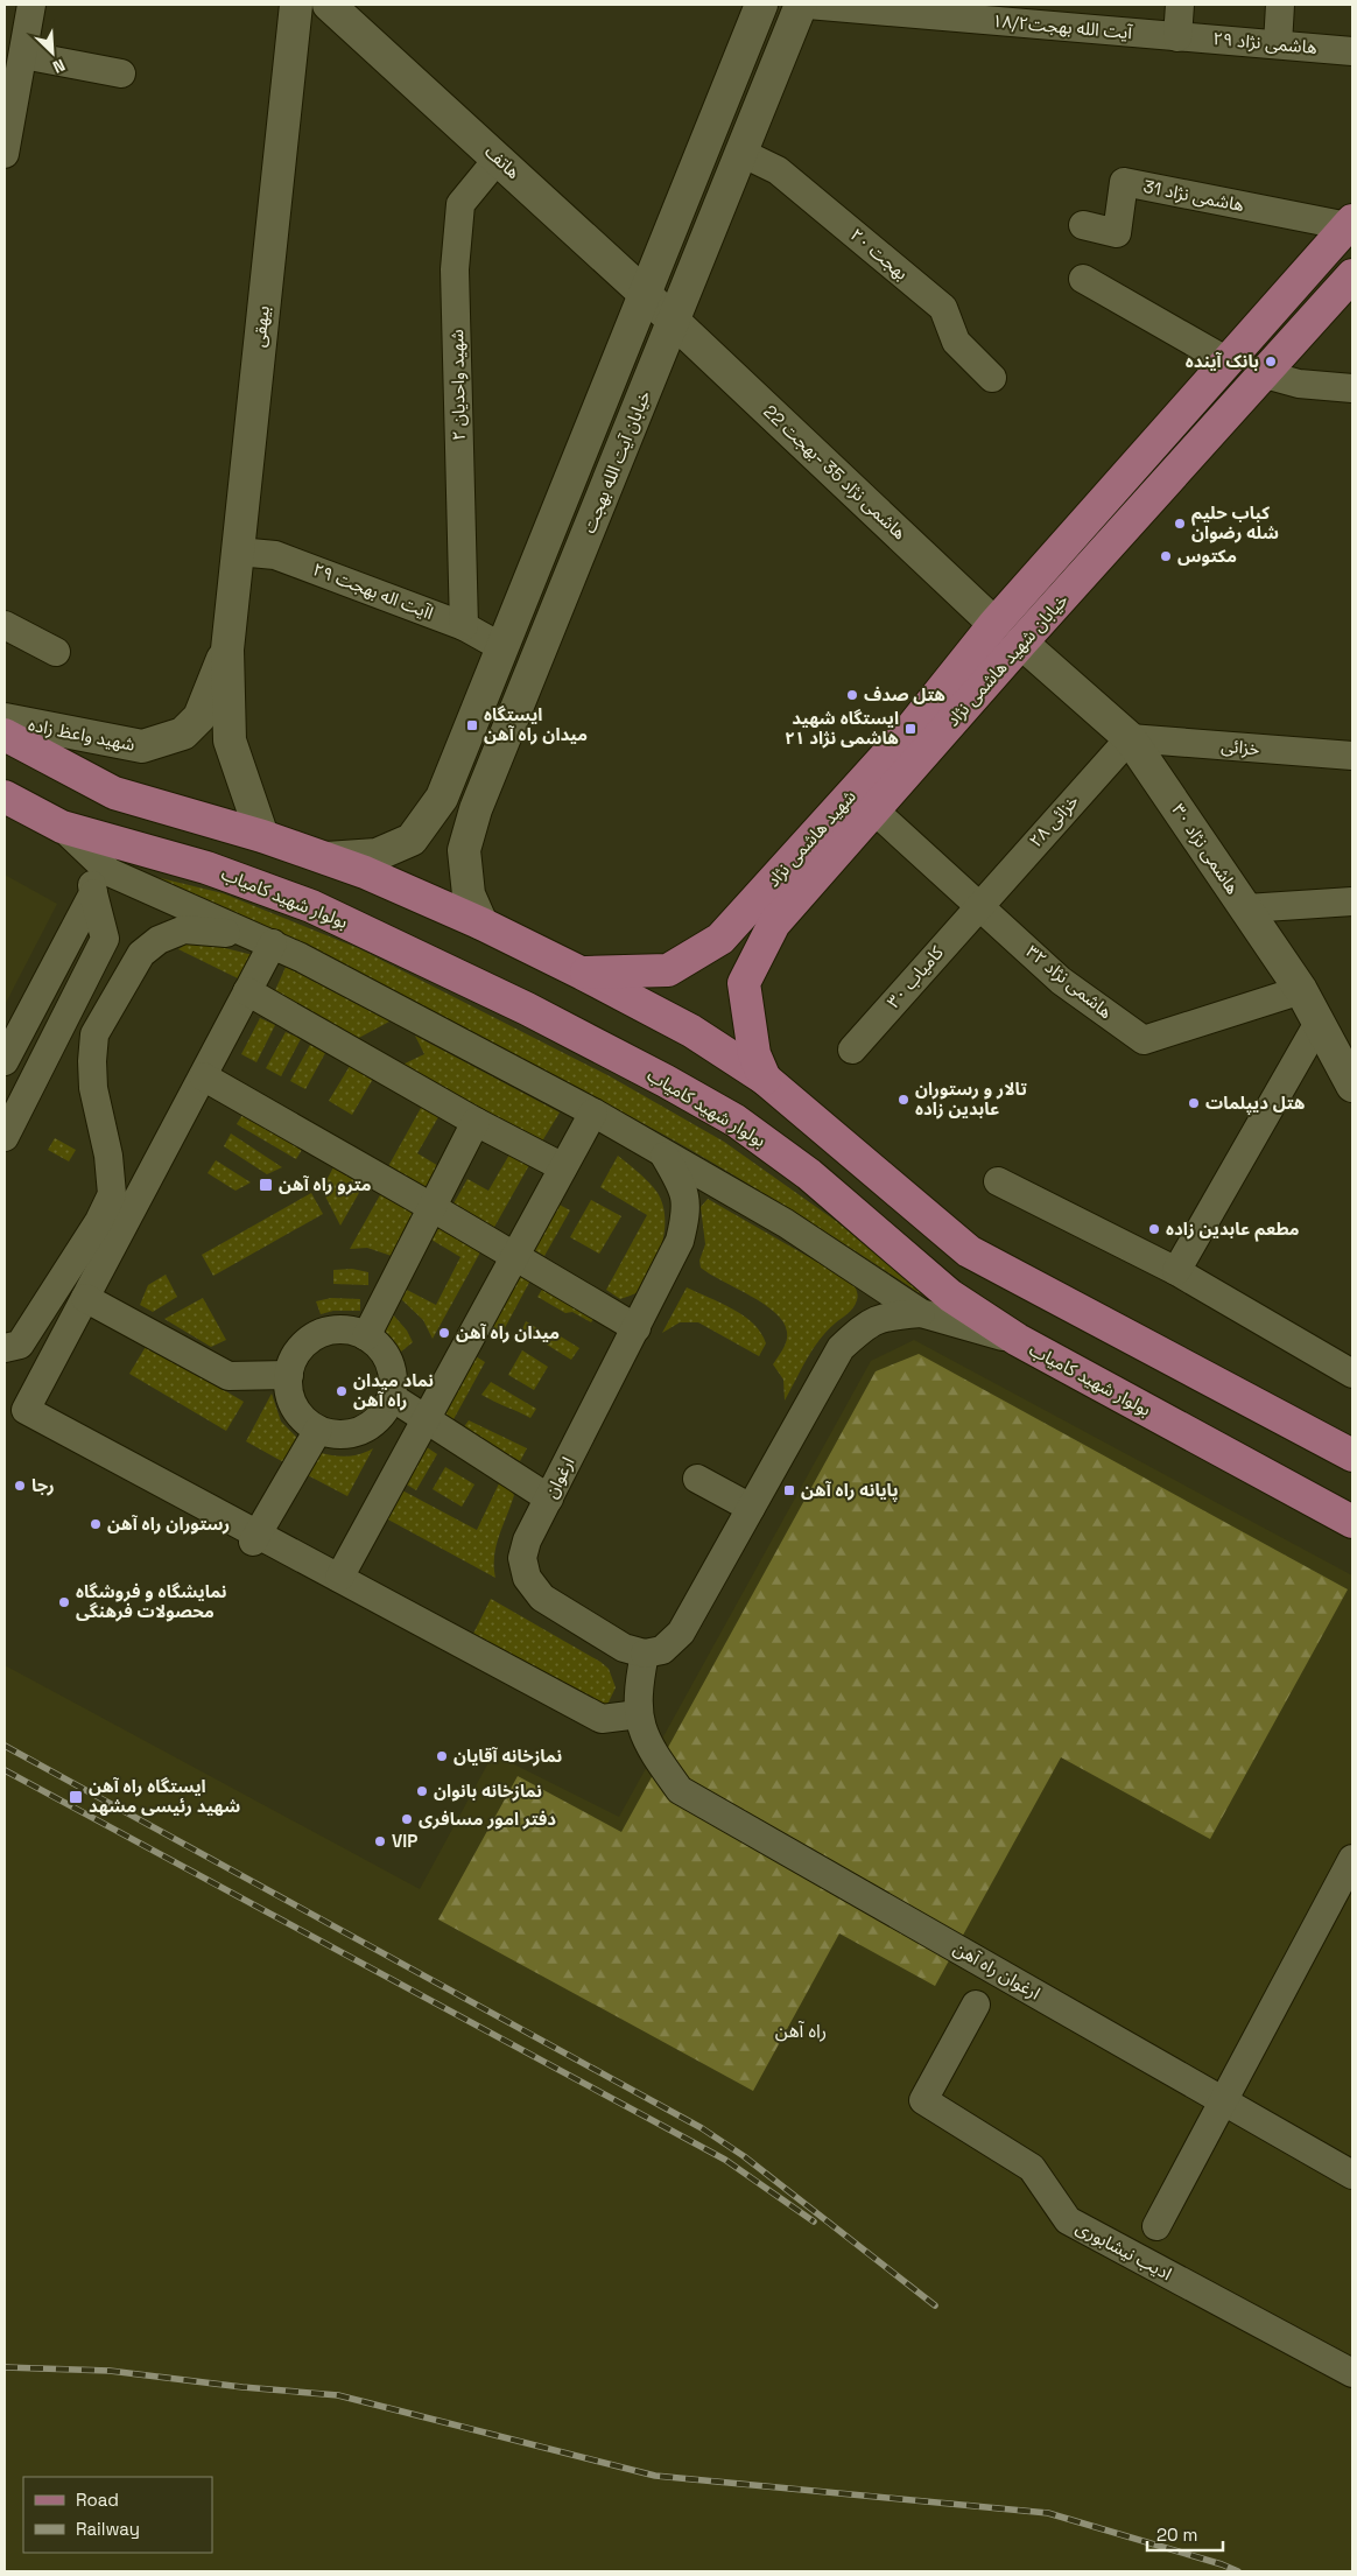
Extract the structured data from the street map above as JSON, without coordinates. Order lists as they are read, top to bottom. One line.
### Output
{"streets":{"main road":["خیابان شهید هاشمی نژاد","شهید هاشمی نژاد","بولوار شهید کامیاب"],"street":["آیت الله بهجت۱۸/۲","هاشمی نژاد ۲۹","هاتف","هاشمی نژاد 31","بهجت ۲۰","بیهقی","شهید واحدیان ۲","خیابان آیت الله بهجت","هاشمی نژاد 35 -بهجت 22","اآیت اله بهجت ۲۹","شهید واعظ زاده","خزائی","خزائی ۲۸","هاشمی نژاد ۳۰","کامیاب ۳۰","هاشمی نژاد ۳۲","ارغوان","ارغوان راه آهن","ادیب نیشابوری"]},"crossings":[["آیت الله بهجت۱۸/۲","هاشمی نژاد ۲۹"],["هاتف","شهید واحدیان ۲"],["هاتف","خیابان آیت الله بهجت"],["هاتف","هاشمی نژاد 35 -بهجت 22"],["هاشمی نژاد 31","خیابان شهید هاشمی نژاد"],["بهجت ۲۰","خیابان آیت الله بهجت"],["بیهقی","اآیت اله بهجت ۲۹"],["بیهقی","شهید واعظ زاده"],["شهید واحدیان ۲","اآیت اله بهجت ۲۹"],["خیابان آیت الله بهجت","هاشمی نژاد 35 -بهجت 22"],["خیابان آیت الله بهجت","اآیت اله بهجت ۲۹"],["هاشمی نژاد 35 -بهجت 22","خیابان شهید هاشمی نژاد"],["هاشمی نژاد 35 -بهجت 22","شهید هاشمی نژاد"],["خیابان شهید هاشمی نژاد","شهید هاشمی نژاد"],["خیابان شهید هاشمی نژاد","هاشمی نژاد ۳۰"],["خیابان شهید هاشمی نژاد","هاشمی نژاد ۳۲"],["خزائی","خزائی ۲۸"],["خزائی","هاشمی نژاد ۳۰"],["خزائی ۲۸","هاشمی نژاد ۳۰"],["خزائی ۲۸","کامیاب ۳۰"],["خزائی ۲۸","هاشمی نژاد ۳۲"],["هاشمی نژاد ۳۰","هاشمی نژاد ۳۲"],["کامیاب ۳۰","هاشمی نژاد ۳۲"]],"districts":["راه آهن"],"places":{"other":["بانک آینده","کباب حلیم شله رضوان","مکتوس","هتل صدف","تالار و رستوران عابدین زاده","هتل دیپلمات","مطعم عابدين زاده","میدان راه آهن","نماد میدان راه آهن","رجا","رستوران راه آهن","نمایشگاه و فروشگاه محصولات فرهنگی","نمازخانه آقایان","نمازخانه بانوان","دفتر امور مسافری","VIP"],"transit":["ایستگاه میدان راه آهن","ایستگاه شهید هاشمی نژاد ۲۱","مترو راه آهن","پایانه راه آهن","ایستگاه راه آهن شهید رئیسی مشهد"]},"legend":["Road","Railway"],"scale_bar":"20 m","north":"bottom right"}
